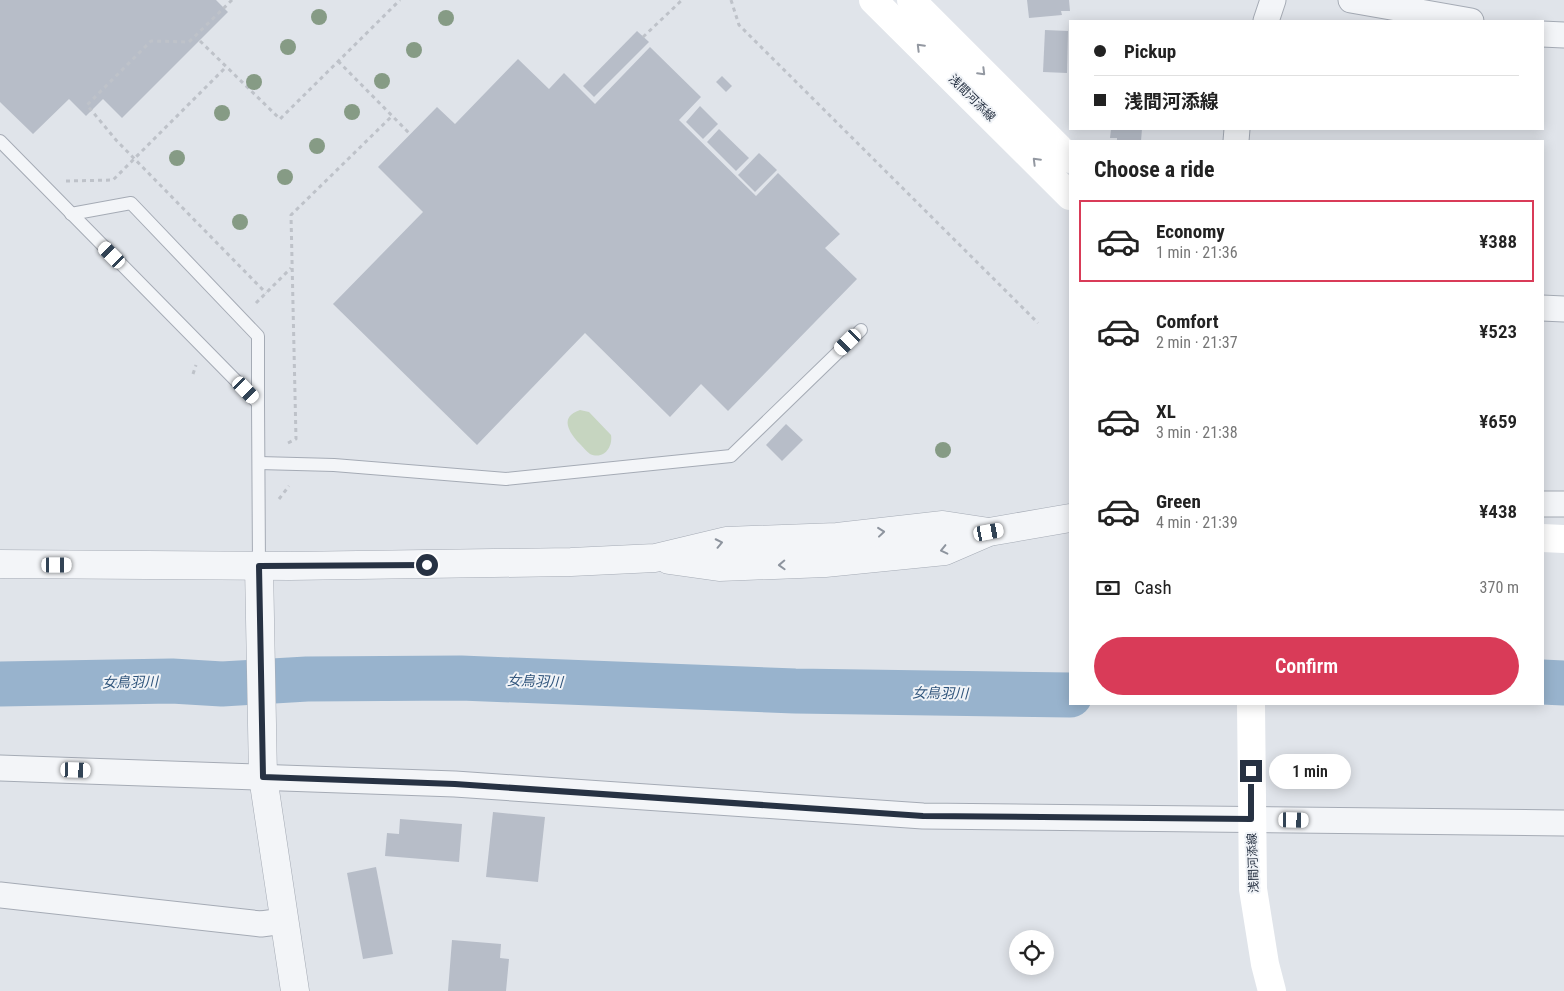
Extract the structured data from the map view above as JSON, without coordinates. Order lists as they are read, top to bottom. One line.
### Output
{"streets":{"main road":["浅間河添線"]},"water":["女鳥羽川"],"page":{"banner":["Pickup","浅間河添線"],"heading":"Choose a ride","list":[{"name":"Economy","note":"1 min · 21:36","value":"¥388"},{"name":"Comfort","note":"2 min · 21:37","value":"¥523"},{"name":"XL","note":"3 min · 21:38","value":"¥659"},{"name":"Green","note":"4 min · 21:39","value":"¥438"}],"pay":["Cash","370 m"],"buttons":"Confirm","bubble":"1 min"}}
